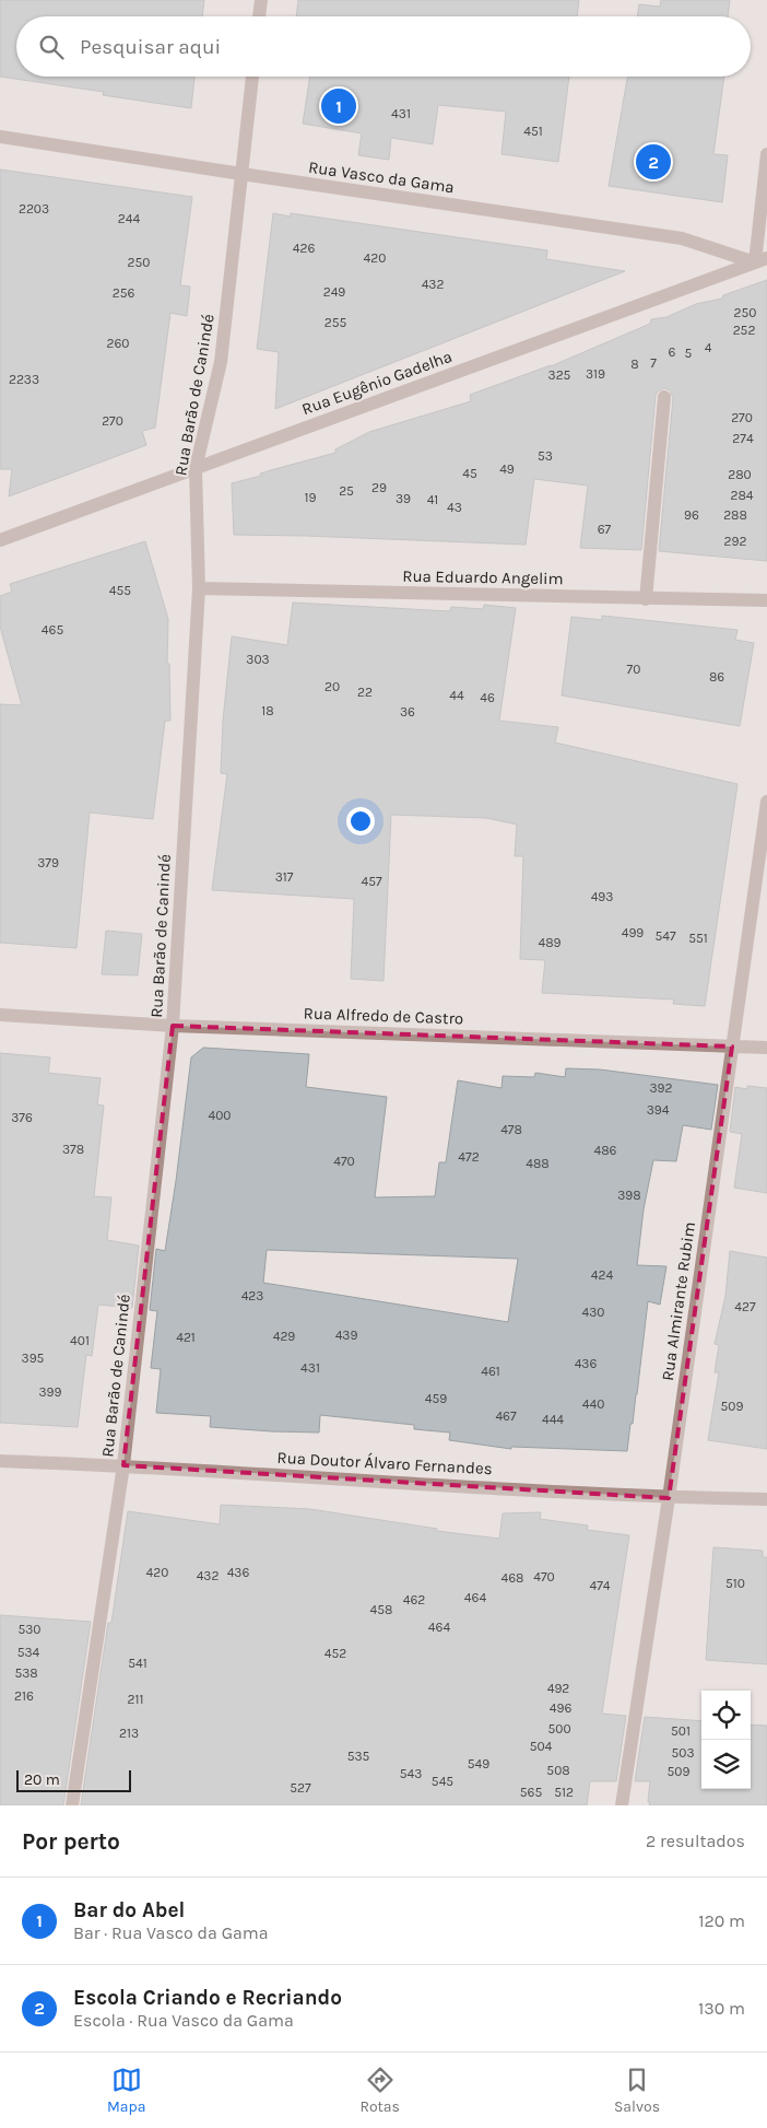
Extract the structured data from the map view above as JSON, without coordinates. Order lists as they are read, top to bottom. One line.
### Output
{"streets":{"street":["Rua Vasco da Gama","Rua Eugênio Gadelha","Rua Barão de Canindé","Rua Eduardo Angelim","Rua Alfredo de Castro","Rua Almirante Rubim","Rua Doutor Álvaro Fernandes"]},"crossings":[["Rua Vasco da Gama","Rua Eugênio Gadelha"],["Rua Vasco da Gama","Rua Barão de Canindé"],["Rua Eugênio Gadelha","Rua Barão de Canindé"],["Rua Barão de Canindé","Rua Eduardo Angelim"],["Rua Barão de Canindé","Rua Alfredo de Castro"],["Rua Barão de Canindé","Rua Doutor Álvaro Fernandes"],["Rua Alfredo de Castro","Rua Almirante Rubim"],["Rua Almirante Rubim","Rua Doutor Álvaro Fernandes"]],"house_numbers":["431","451","2203","244","426","420","250","432","249","256","250","255","252","260","4","6","5","7","8","319","325","2233","270","270","274","53","49","45","280","29","25","284","19","39","41","43","96","288","67","292","455","465","303","70","86","20","22","44","46","18","36","379","317","457","493","499","547","551","489","392","394","400","376","478","378","486","472","470","488","398","424","423","427","430","439","429","421","401","395","436","431","461","399","459","440","509","467","444","420","436","432","470","468","510","474","464","462","458","464","530","534","452","541","538","492","216","211","496","500","501","213","504","503","535","549","508","509","543","545","527","565","512"],"scale_bar":"20 m","page":{"search":"Pesquisar aqui","pins":["1","2"],"scale":"20 m","heading":["Por perto","2 resultados"],"list":[{"mark":"1","name":"Bar do Abel","note":"Bar · Rua Vasco da Gama","value":"120 m"},{"mark":"2","name":"Escola Criando e Recriando","note":"Escola · Rua Vasco da Gama","value":"130 m"}],"nav":["Mapa","Rotas","Salvos"]}}
